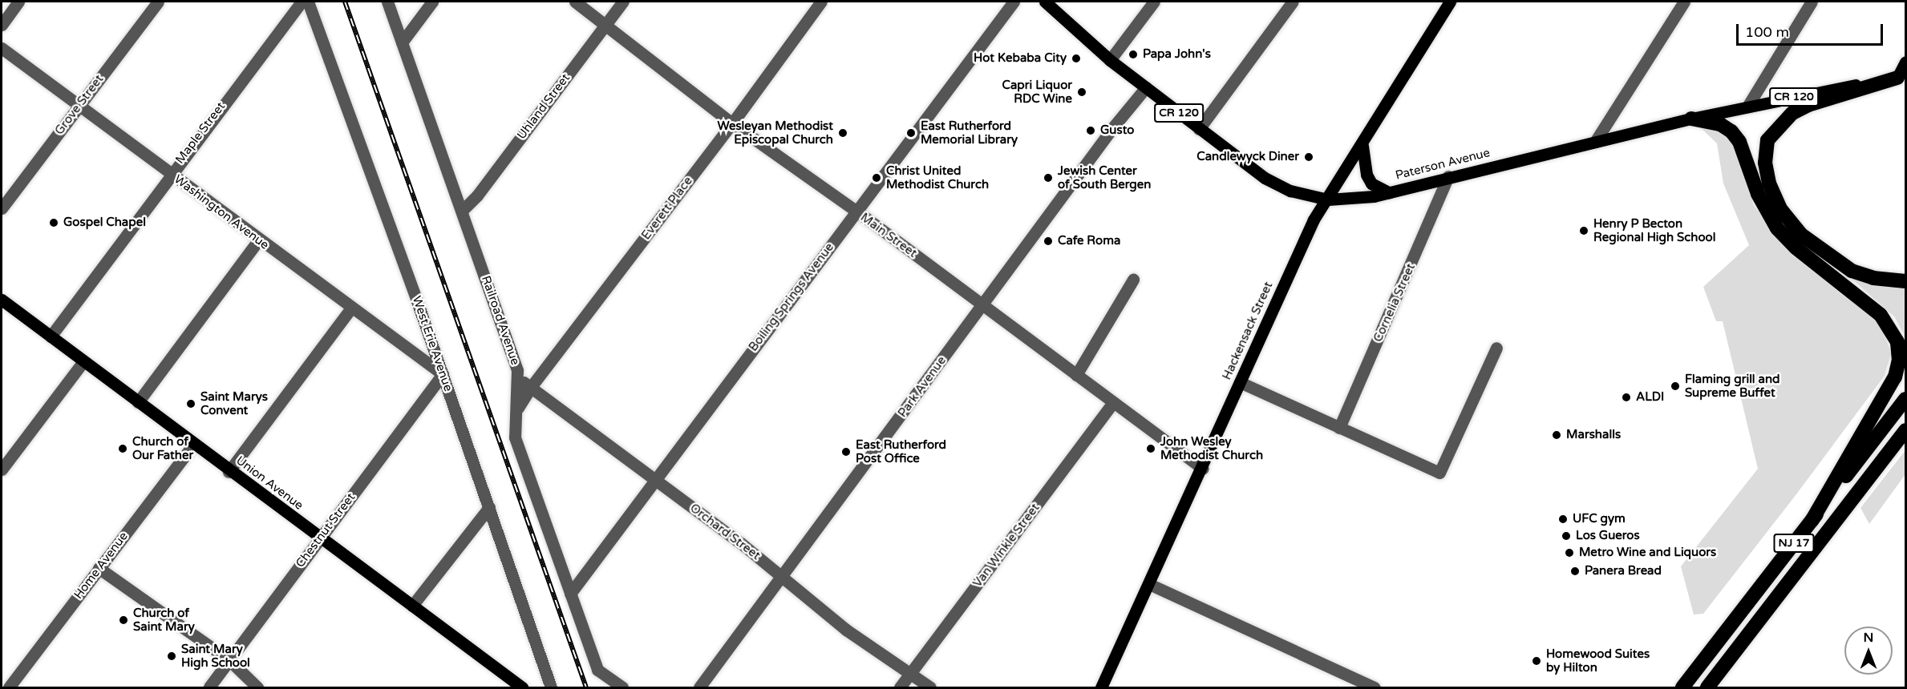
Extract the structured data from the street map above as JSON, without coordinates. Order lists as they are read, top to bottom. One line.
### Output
{"streets":{"highway":["NJ 17"],"main road":["CR 120","Paterson Avenue","Hackensack Street","Union Avenue"],"street":["Grove Street","Uhland Street","Maple Street","Everett Place","Washington Avenue","Main Street","Boiling Springs Avenue","Cornelia Street","Railroad Avenue","West Erie Avenue","Park Avenue","Chestnut Street","Orchard Street","Van Winkle Street","Home Avenue"]},"crossings":[["Grove Street","Washington Avenue"],["Uhland Street","Main Street"],["Uhland Street","Railroad Avenue"],["Maple Street","Washington Avenue"],["Maple Street","Union Avenue"],["Paterson Avenue","Cornelia Street"],["Paterson Avenue","Hackensack Street"],["Paterson Avenue","Park Avenue"],["Everett Place","Main Street"],["Everett Place","Railroad Avenue"],["Everett Place","Orchard Street"],["Washington Avenue","West Erie Avenue"],["Washington Avenue","Chestnut Street"],["Main Street","Boiling Springs Avenue"],["Main Street","Hackensack Street"],["Main Street","Park Avenue"],["Main Street","Van Winkle Street"],["Boiling Springs Avenue","Railroad Avenue"],["Boiling Springs Avenue","Orchard Street"],["Railroad Avenue","Orchard Street"],["West Erie Avenue","Chestnut Street"],["Park Avenue","Orchard Street"],["Union Avenue","Chestnut Street"],["Union Avenue","Home Avenue"],["Orchard Street","Van Winkle Street"]],"places":["Papa John's","Hot Kebaba City","Capri Liquor RDC Wine","Gusto","Wesleyan Methodist Episcopal Church","East Rutherford Memorial Library","Candlewyck Diner","Christ United Methodist Church","Jewish Center of South Bergen","Gospel Chapel","Henry P Becton Regional High School","Cafe Roma","Flaming grill and Supreme Buffet","ALDI","Saint Marys Convent","Marshalls","Church of Our Father","John Wesley Methodist Church","East Rutherford Post Office","UFC gym","Los Gueros","Metro Wine and Liquors","Panera Bread","Church of Saint Mary","Saint Mary High School","Homewood Suites by Hilton"],"scale_bar":"100 m","north":"top"}
